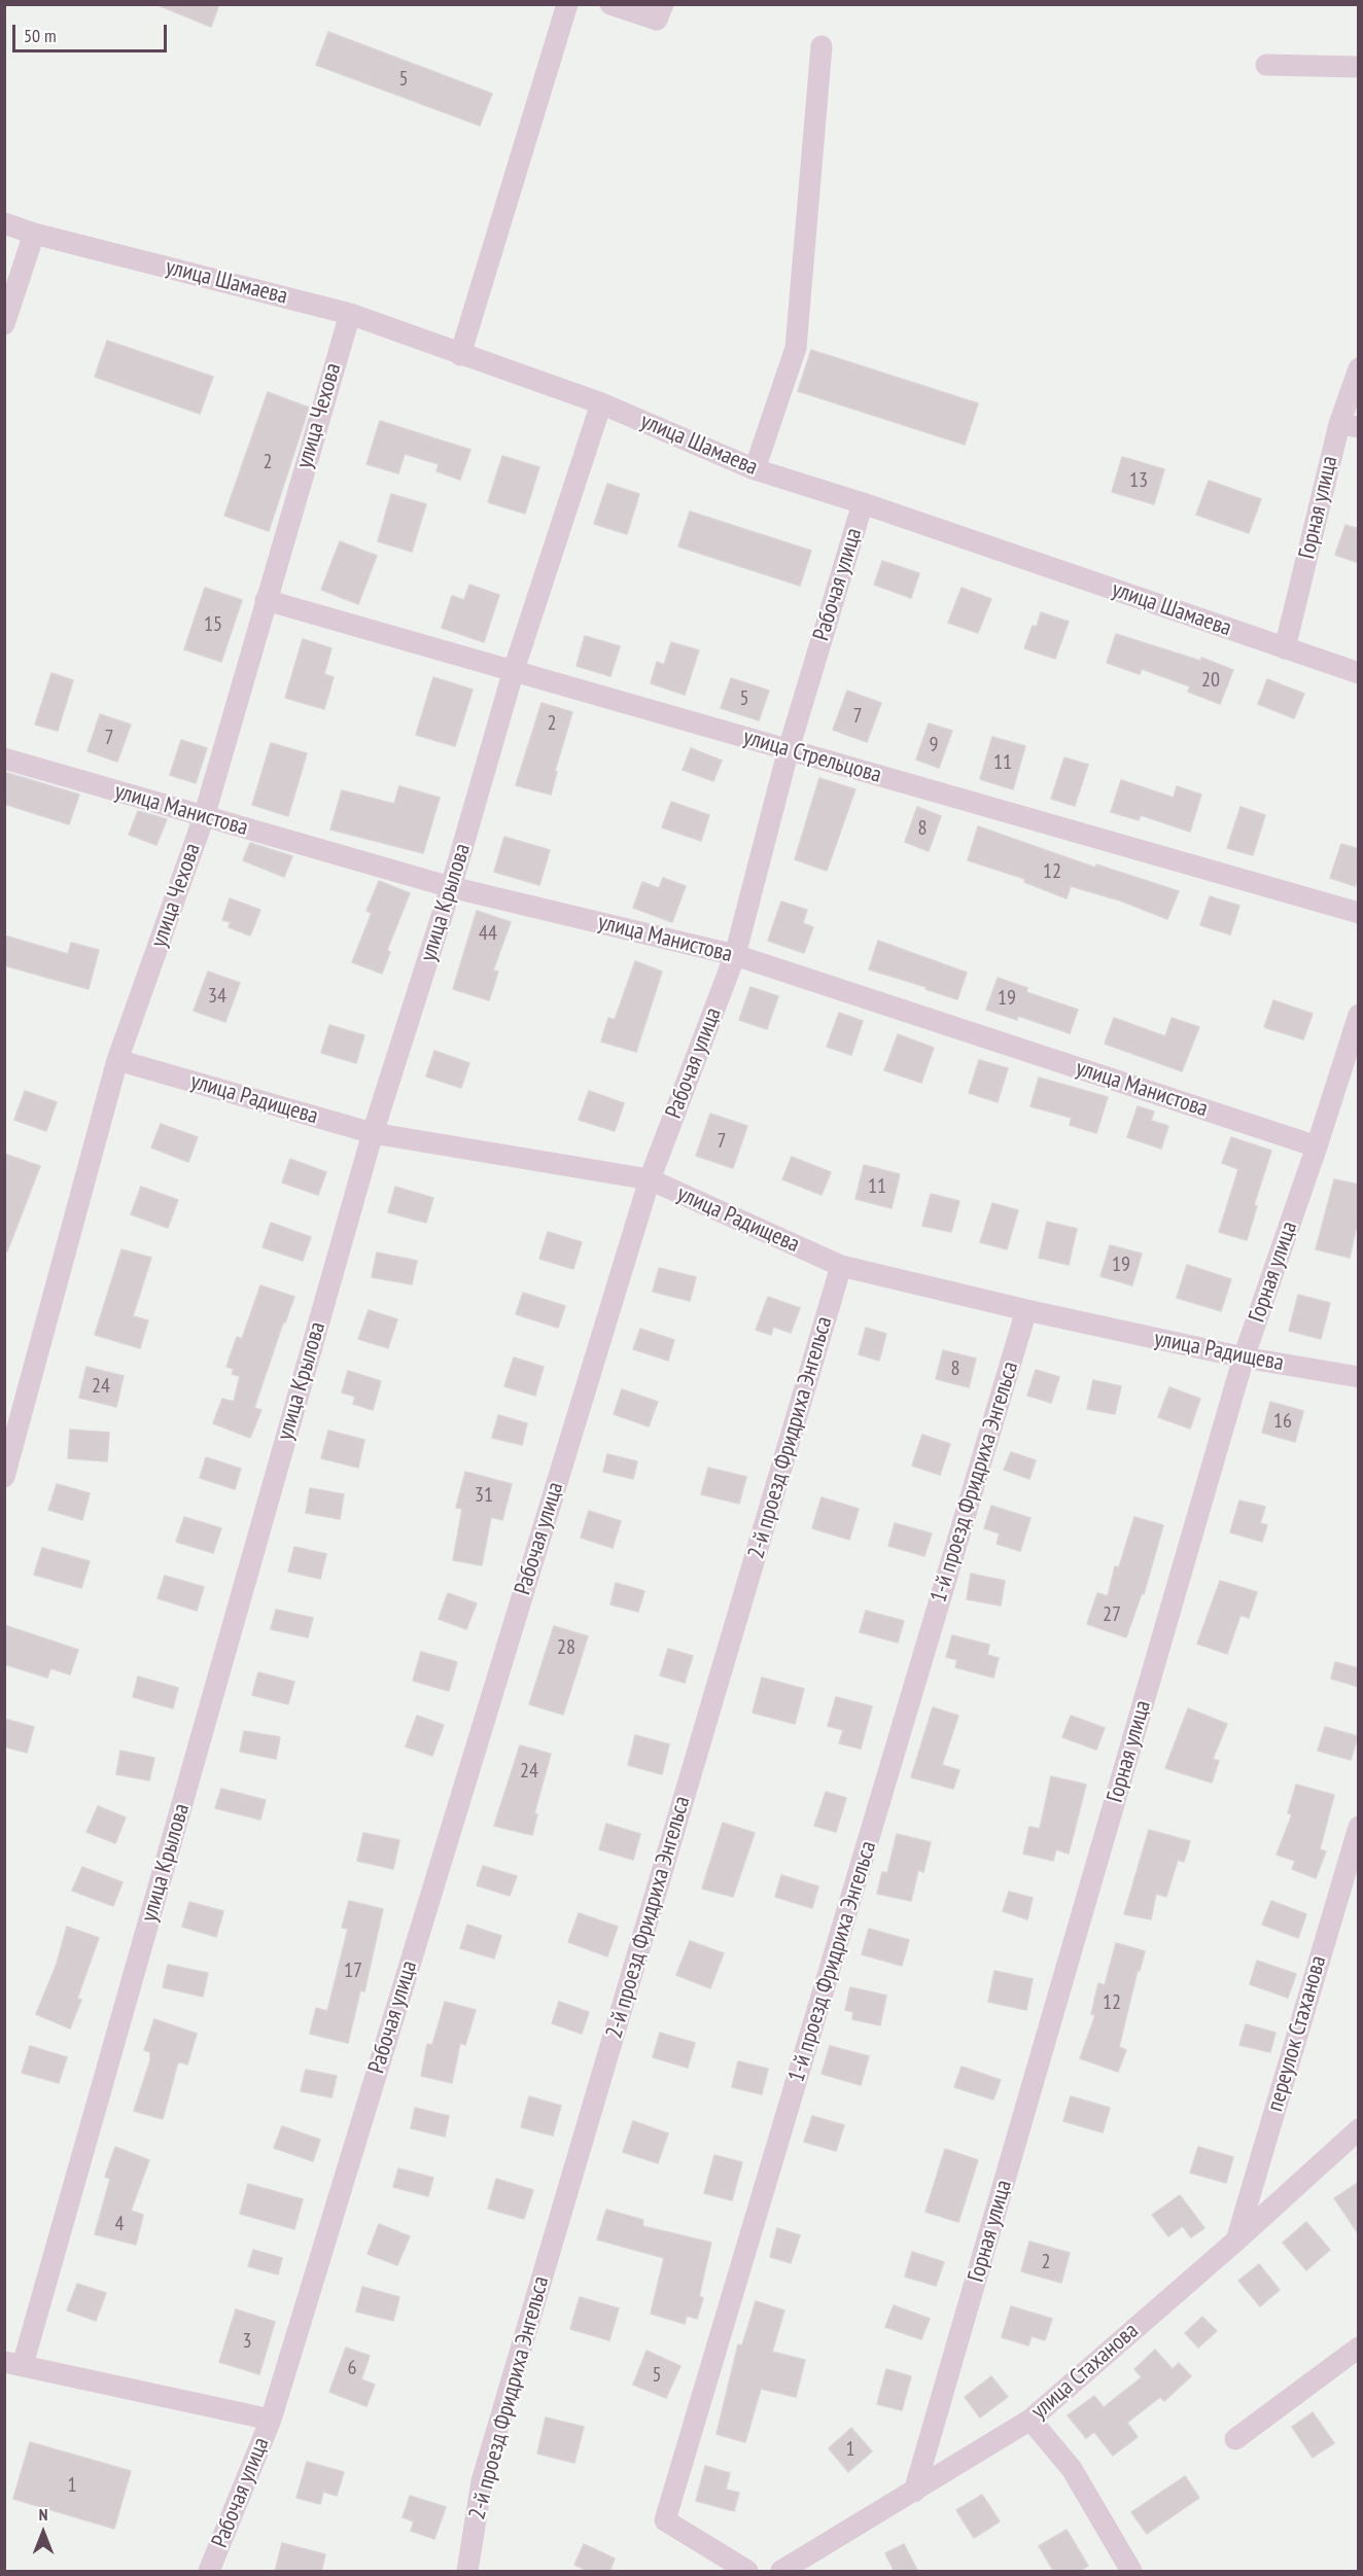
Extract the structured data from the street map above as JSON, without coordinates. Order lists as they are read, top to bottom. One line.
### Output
{"streets":{"street":["улица Шамаева","улица Чехова","Горная улица","Рабочая улица","улица Стрельцова","улица Манистова","улица Крылова","улица Радищева","2-й проезд Фридриха Энгельса","1-й проезд Фридриха Энгельса","переулок Стаханова","улица Стаханова"]},"crossings":[["улица Шамаева","улица Чехова"],["улица Шамаева","Горная улица"],["улица Шамаева","Рабочая улица"],["улица Шамаева","улица Крылова"],["улица Чехова","улица Стрельцова"],["улица Чехова","улица Манистова"],["улица Чехова","улица Радищева"],["Горная улица","улица Манистова"],["Горная улица","улица Радищева"],["Горная улица","улица Стаханова"],["Рабочая улица","улица Стрельцова"],["Рабочая улица","улица Манистова"],["Рабочая улица","улица Радищева"],["улица Стрельцова","улица Крылова"],["улица Манистова","улица Крылова"],["улица Крылова","улица Радищева"],["улица Радищева","2-й проезд Фридриха Энгельса"],["улица Радищева","1-й проезд Фридриха Энгельса"],["переулок Стаханова","улица Стаханова"]],"house_numbers":["5","2","13","15","20","5","7","2","7","9","11","8","12","44","34","19","7","11","19","8","24","16","31","27","28","24","17","12","4","2","3","6","5","1","1"],"scale_bar":"50 m","north":"top"}
